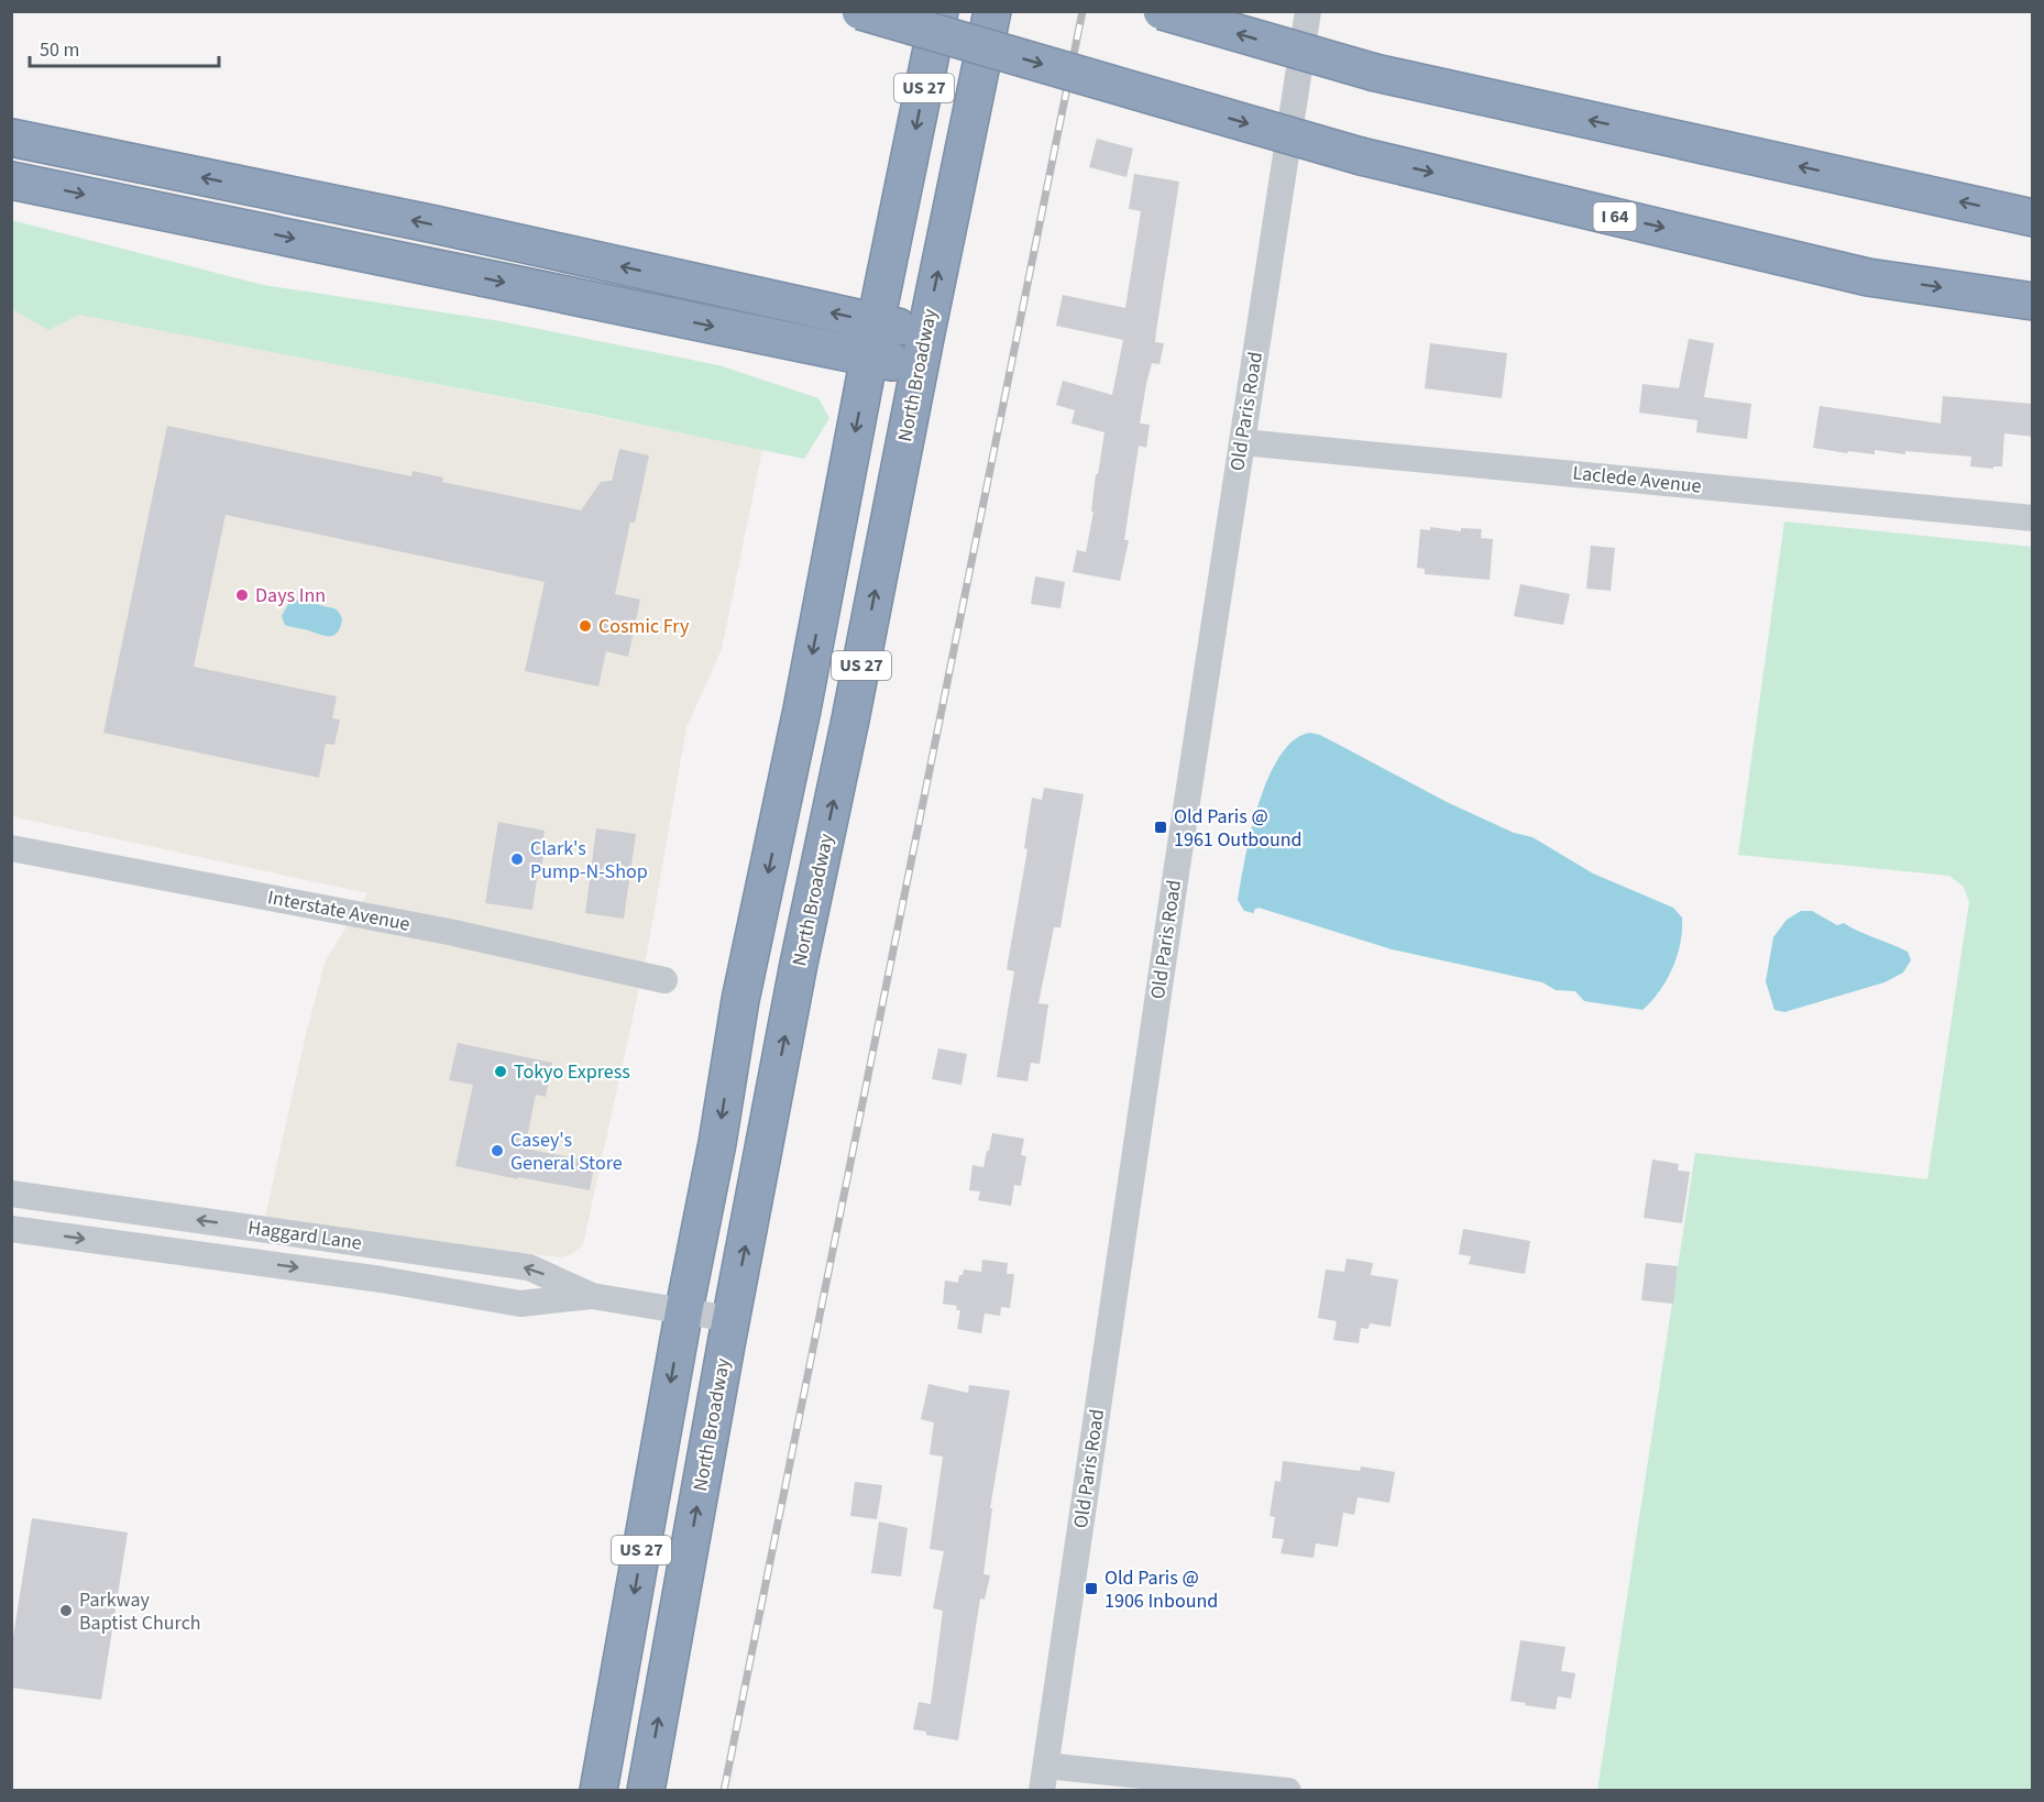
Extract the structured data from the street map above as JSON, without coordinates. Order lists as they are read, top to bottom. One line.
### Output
{"streets":{"highway":["US 27","I 64","North Broadway"],"street":["Old Paris Road","Laclede Avenue","Interstate Avenue","Haggard Lane"]},"crossings":[["US 27","Haggard Lane"],["North Broadway","Haggard Lane"],["Old Paris Road","Laclede Avenue"]],"places":{"other":["Days Inn","Cosmic Fry","Clark's Pump-N-Shop","Tokyo Express","Casey's General Store","Parkway Baptist Church"],"transit":["Old Paris @ 1961 Outbound","Old Paris @ 1906 Inbound"]},"scale_bar":"50 m"}
